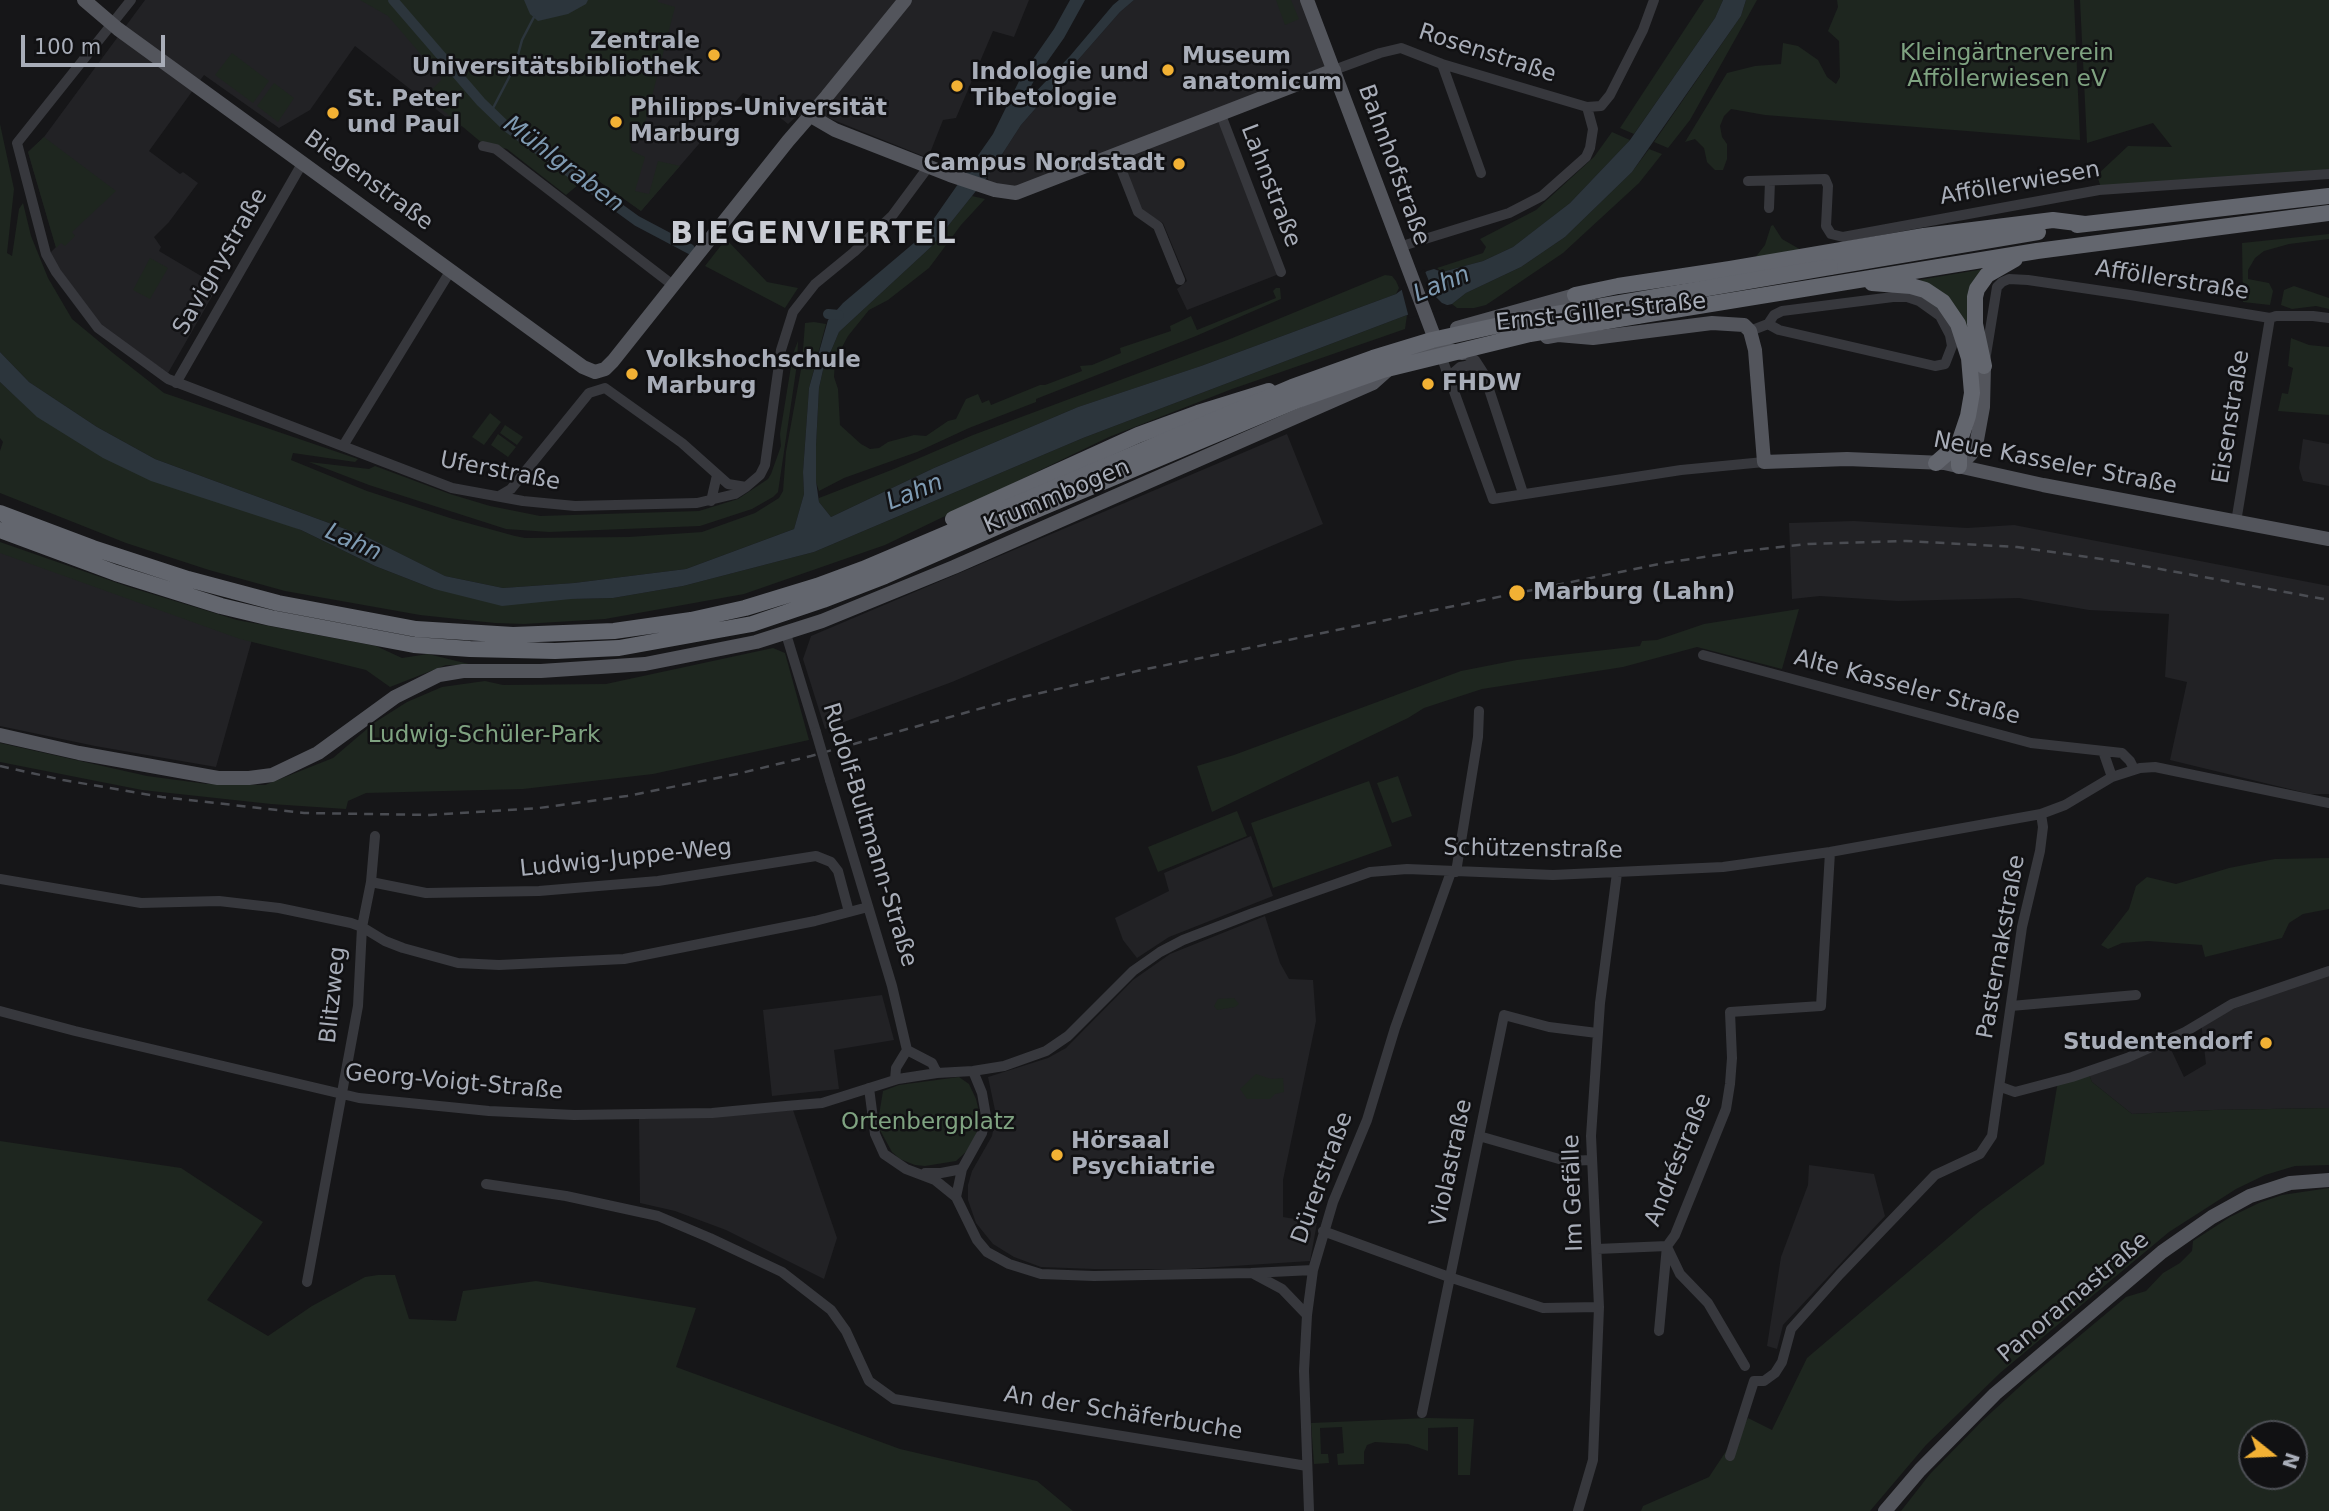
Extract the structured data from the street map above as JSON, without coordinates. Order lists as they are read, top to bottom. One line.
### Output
{"streets":{"main road":["Bahnhofstraße","Biegenstraße","Ernst-Giller-Straße","Neue Kasseler Straße","Krummbogen","Panoramastraße"],"street":["Rosenstraße","Afföllerwiesen","Lahnstraße","Savignystraße","Afföllerstraße","Eisenstraße","Uferstraße","Alte Kasseler Straße","Rudolf-Bultmann-Straße","Schützenstraße","Ludwig-Juppe-Weg","Pasternakstraße","Blitzweg","Georg-Voigt-Straße","Andréstraße","Violastraße","Dürerstraße","Im Gefälle","An der Schäferbuche"]},"crossings":[["Rosenstraße","Bahnhofstraße"],["Bahnhofstraße","Ernst-Giller-Straße"],["Bahnhofstraße","Neue Kasseler Straße"],["Bahnhofstraße","Krummbogen"],["Biegenstraße","Savignystraße"],["Biegenstraße","Uferstraße"],["Savignystraße","Uferstraße"],["Afföllerstraße","Eisenstraße"],["Ernst-Giller-Straße","Krummbogen"],["Eisenstraße","Neue Kasseler Straße"],["Krummbogen","Rudolf-Bultmann-Straße"],["Alte Kasseler Straße","Schützenstraße"],["Schützenstraße","Pasternakstraße"],["Schützenstraße","Georg-Voigt-Straße"],["Schützenstraße","Andréstraße"],["Schützenstraße","Dürerstraße"],["Schützenstraße","Im Gefälle"],["Ludwig-Juppe-Weg","Blitzweg"],["Blitzweg","Georg-Voigt-Straße"],["Andréstraße","Im Gefälle"],["Violastraße","Im Gefälle"],["Dürerstraße","An der Schäferbuche"]],"districts":["BIEGENVIERTEL"],"water":["Mühlgraben","Lahn"],"parks":["Kleingärtnerverein Afföllerwiesen eV","Ludwig-Schüler-Park","Ortenbergplatz"],"places":["Zentrale Universitätsbibliothek","Museum anatomicum","Indologie und Tibetologie","St. Peter und Paul","Philipps-Universität Marburg","Campus Nordstadt","Volkshochschule Marburg","FHDW","Marburg (Lahn)","Studentendorf","Hörsaal Psychiatrie"],"scale_bar":"100 m","north":"right"}
